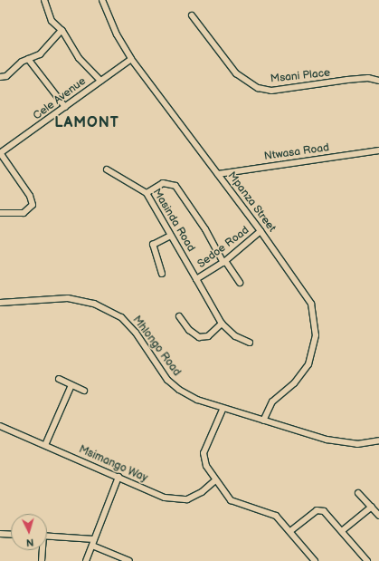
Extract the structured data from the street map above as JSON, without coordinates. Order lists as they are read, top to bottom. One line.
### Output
{"streets":{"street":["Msani Place","Cele Avenue","Ntwasa Road","Mpanza Street","Masinda Road","Sedoe Road","Mhlongo Road","Msimango Way"]},"crossings":[["Cele Avenue","Mpanza Street"],["Ntwasa Road","Mpanza Street"],["Mpanza Street","Sedoe Road"],["Mpanza Street","Mhlongo Road"],["Masinda Road","Sedoe Road"]],"districts":["LAMONT"],"north":"bottom"}
